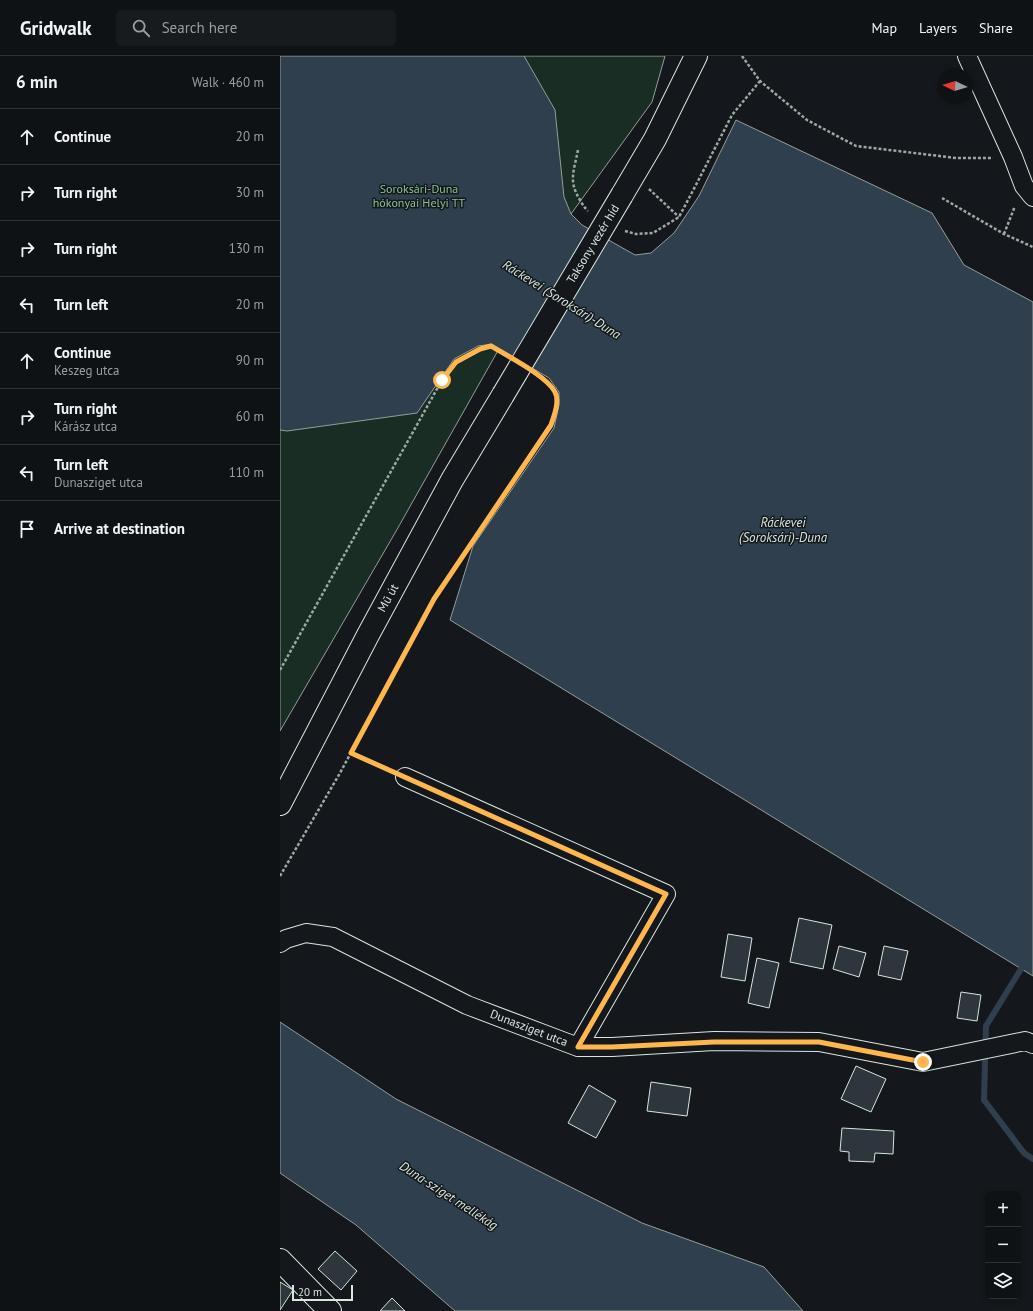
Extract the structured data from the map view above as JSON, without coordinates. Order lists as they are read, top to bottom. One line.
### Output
{"streets":{"street":["Taksony vezér híd","Mű út","Dunasziget utca"]},"crossings":[["Taksony vezér híd","Mű út"]],"water":["Ráckevei (Soroksári)-Duna","Duna-sziget mellékág"],"parks":["Soroksári-Duna hókonyai Helyi TT"],"scale_bar":"20 m","north":"left","page":{"header":"Gridwalk","search":"Search here","nav":["Map","Layers","Share"],"heading":["6 min","Walk · 460 m"],"list":[["Continue","20 m"],["Turn right","30 m"],["Turn right","130 m"],["Turn left","20 m"],["Continue","Keszeg utca","90 m"],["Turn right","Kárász utca","60 m"],["Turn left","Dunasziget utca","110 m"],"Arrive at destination"],"map_buttons":["+","−"],"scale":"20 m"}}
